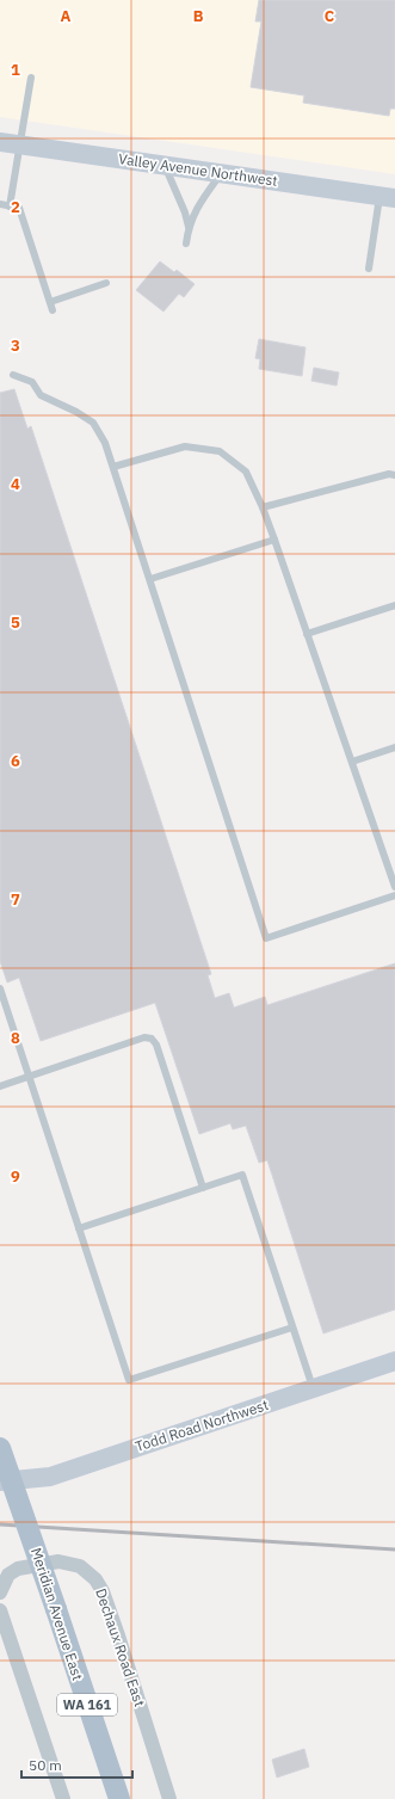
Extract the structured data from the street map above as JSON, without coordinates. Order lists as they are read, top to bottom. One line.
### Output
{"streets":{"main road":["Meridian Avenue East","WA 161"],"street":["Valley Avenue Northwest","Todd Road Northwest","Dechaux Road East"]},"scale_bar":"50 m","grid":{"columns":["A","B","C"],"rows":["1","2","3","4","5","6","7","8","9"]}}
